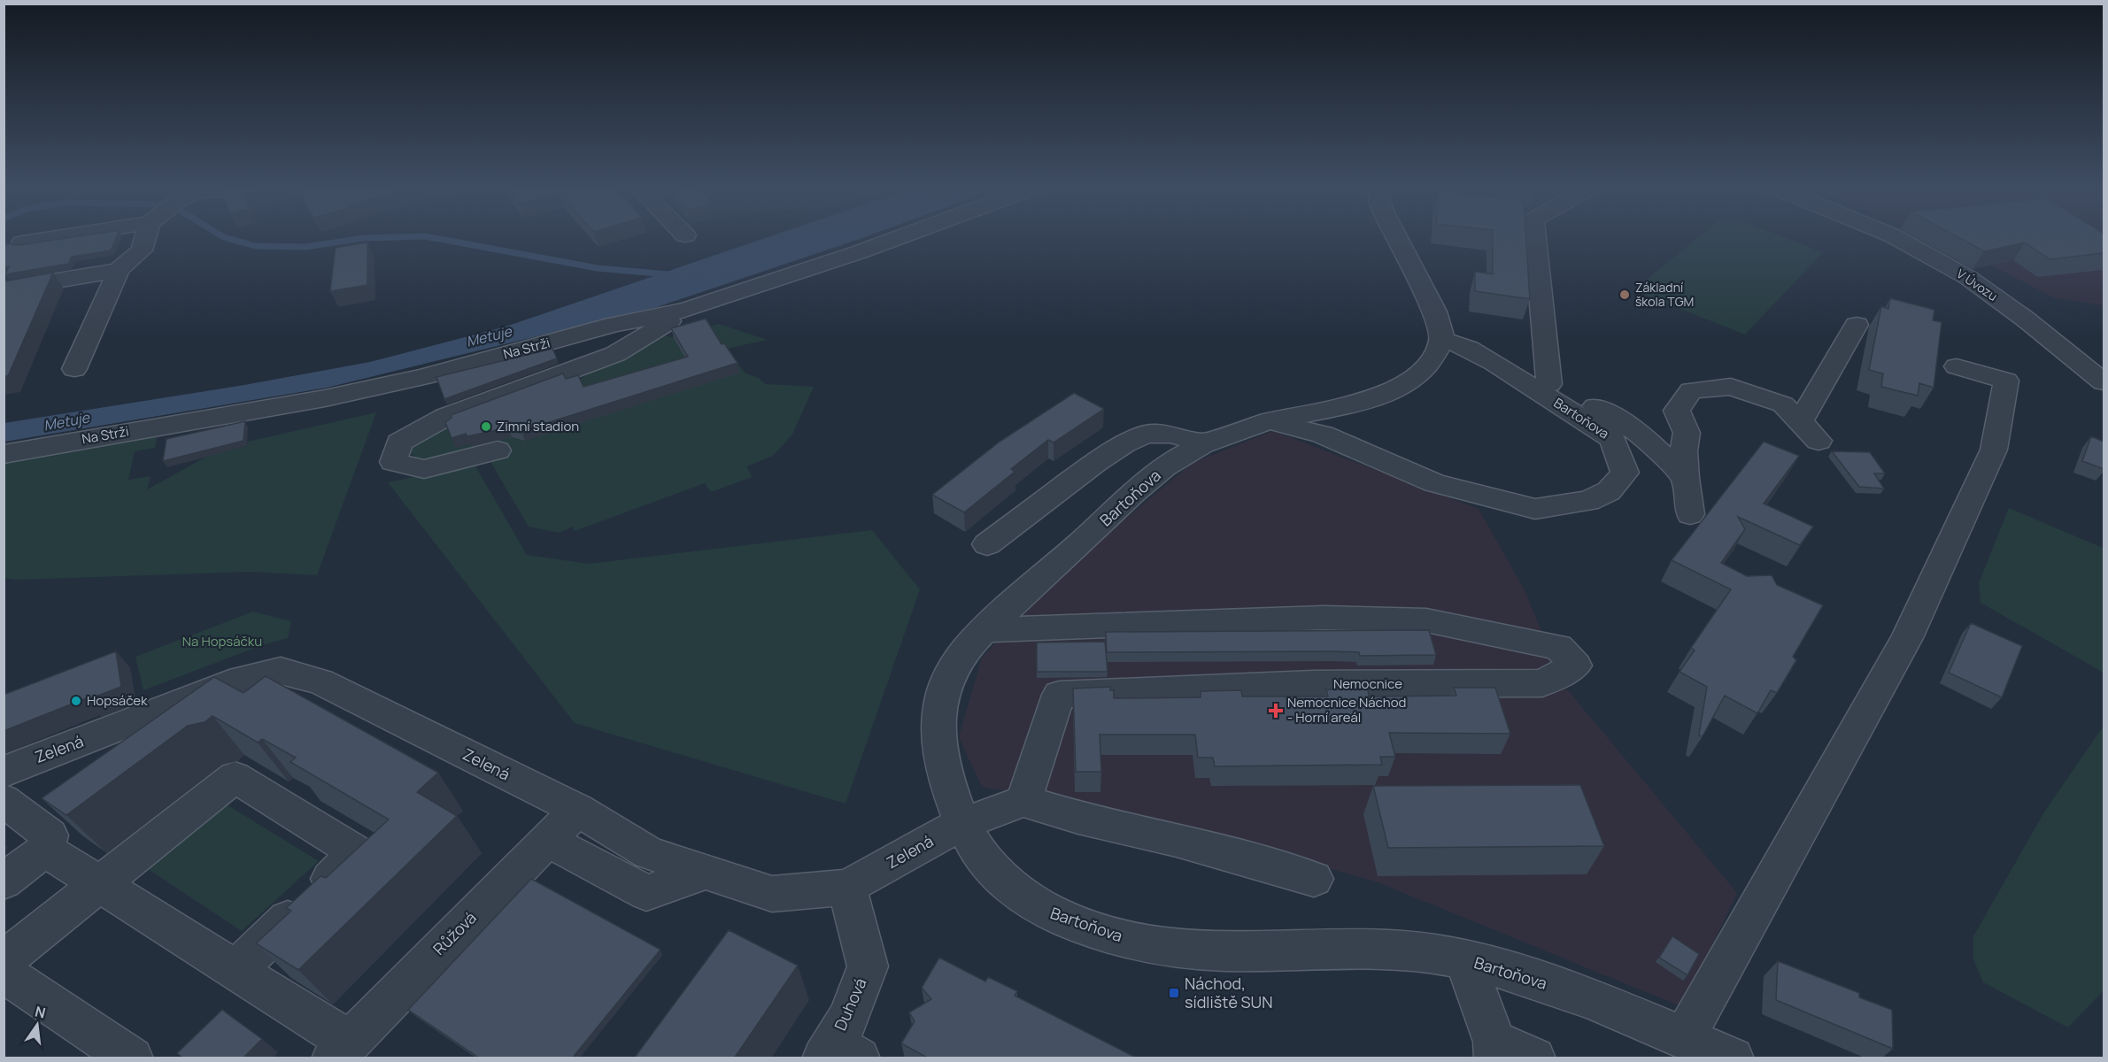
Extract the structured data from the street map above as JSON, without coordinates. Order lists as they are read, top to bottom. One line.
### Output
{"streets":{"street":["V Úvozu","Na Strži","Bartoňova","Nemocnice","Zelená","Růžová","Duhová"]},"crossings":[["Bartoňova","Nemocnice"],["Bartoňova","Zelená"],["Nemocnice","Zelená"],["Zelená","Růžová"],["Zelená","Duhová"]],"water":["Metuje"],"parks":["Na Hopsáčku"],"places":{"other":["Základní škola TGM","Zimní stadion","Hopsáček"],"health":["Nemocnice Náchod - Horní areál"],"transit":["Náchod, sídliště SUN"]},"north":"top"}
